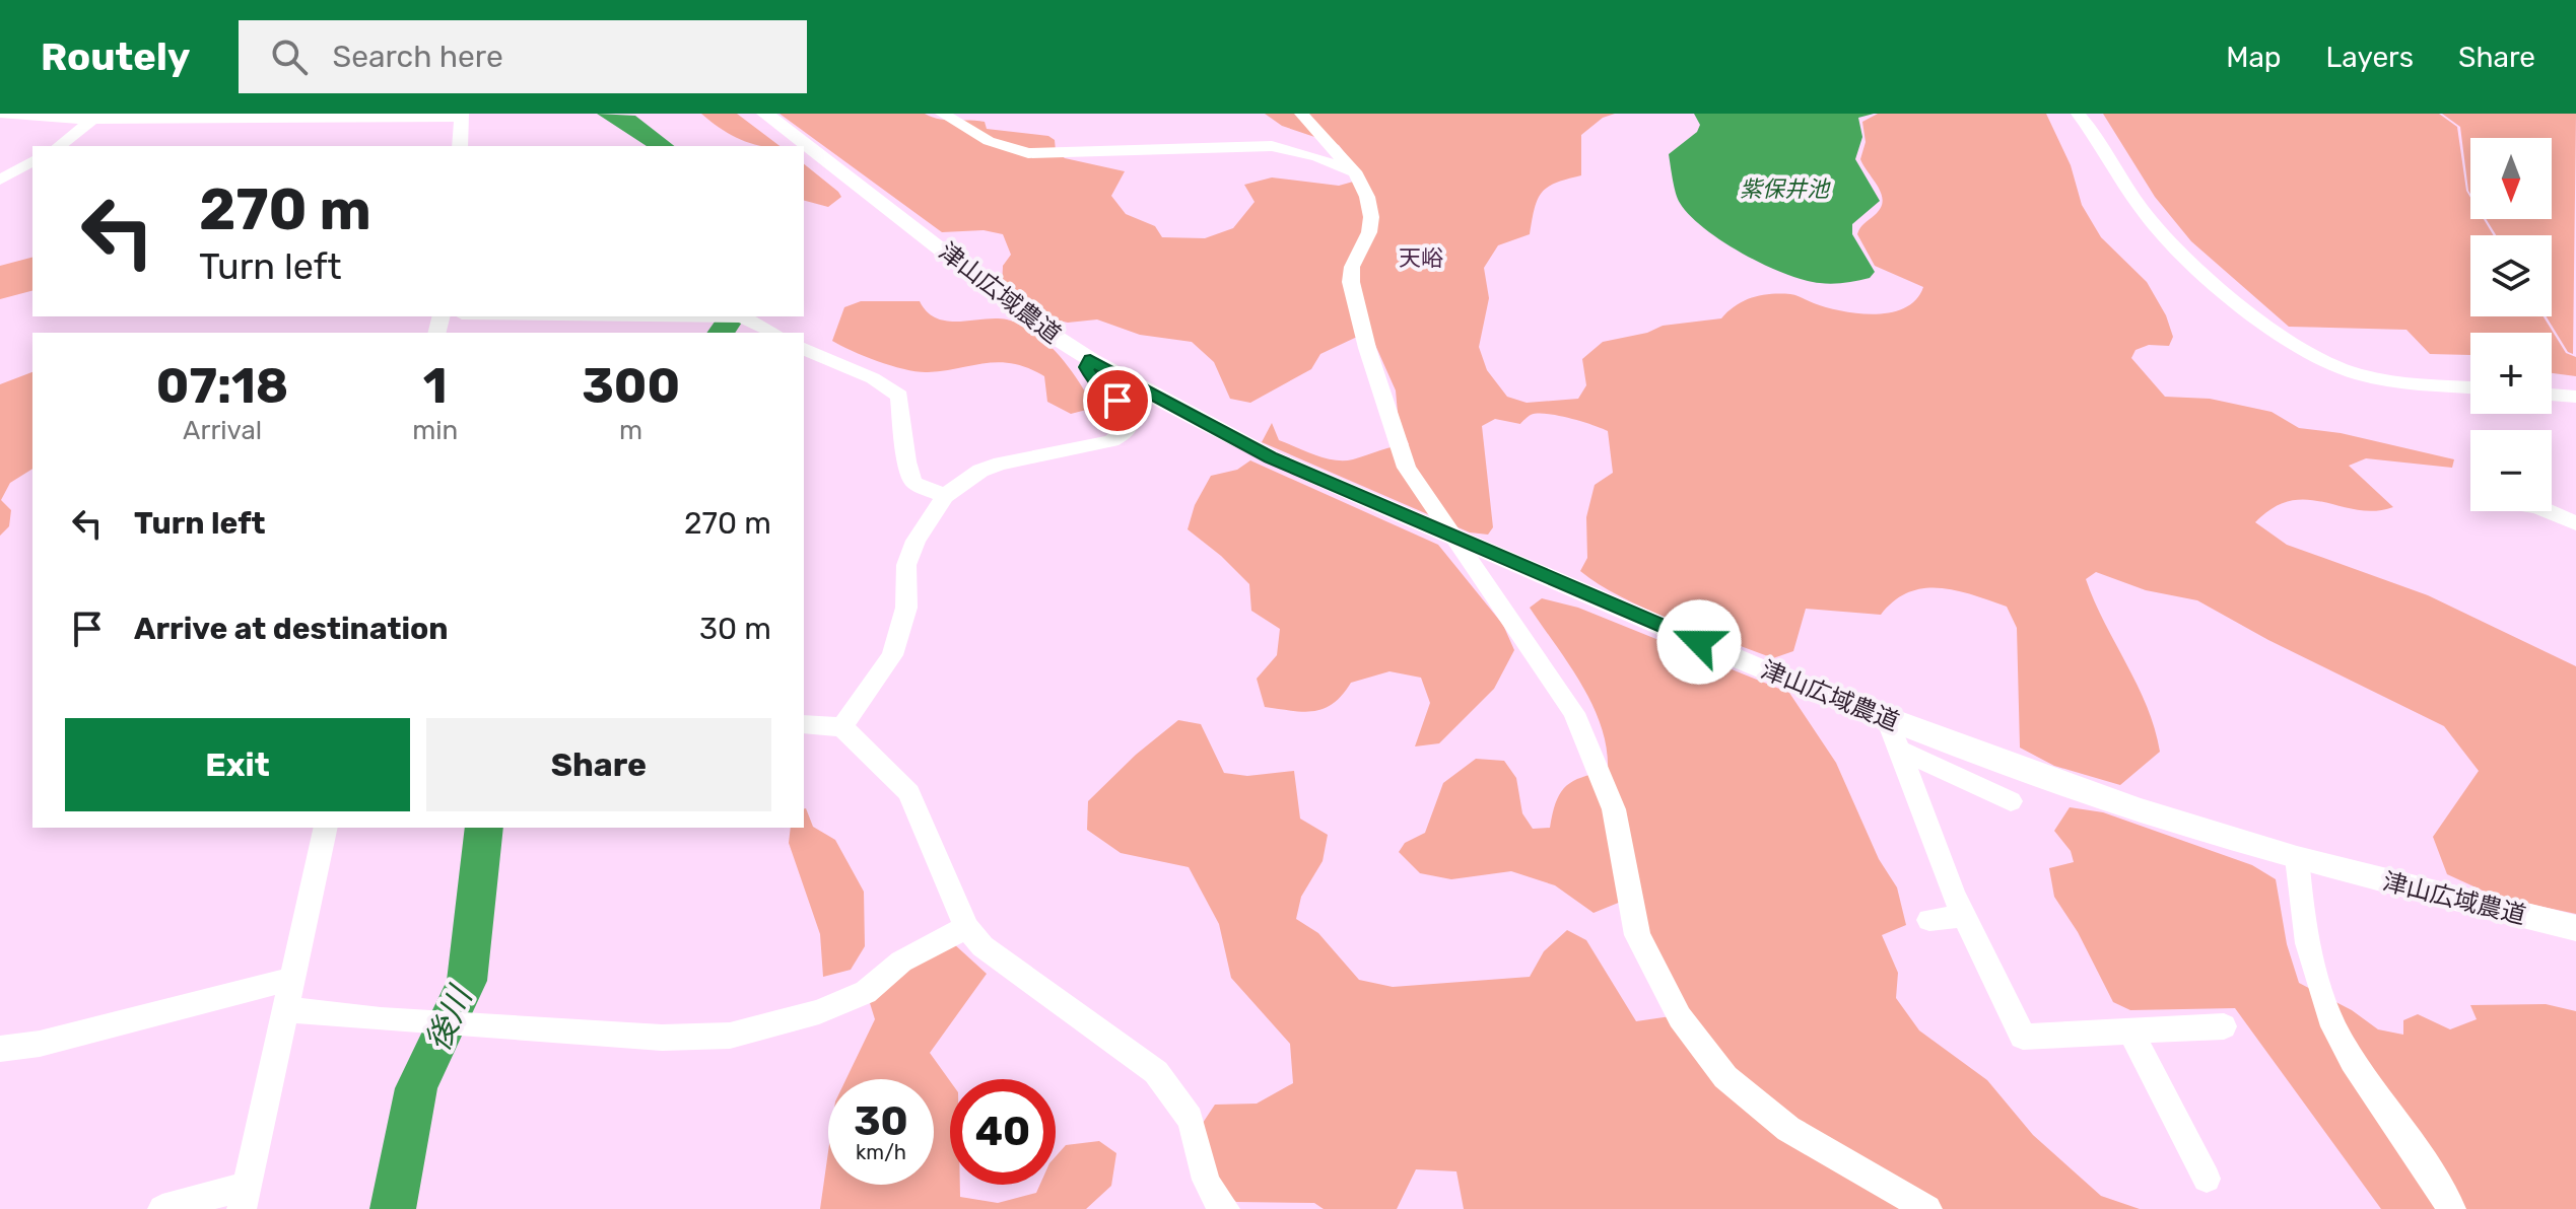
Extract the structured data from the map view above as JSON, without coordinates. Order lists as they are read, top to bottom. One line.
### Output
{"streets":{"street":["津山広域農道"]},"districts":["天峪"],"water":["紫保井池","後川"],"north":"bottom","page":{"header":"Routely","search":"Search here","nav":["Map","Layers","Share"],"map_buttons":["+","−"],"turn":["270 m","Turn left"],"eta":["07:18","Arrival","1","min","300","m"],"list":[{"name":"Turn left","value":"270 m"},{"name":"Arrive at destination","value":"30 m"}],"buttons":["Exit","Share"],"speed":"30 km/h","limit":"40"}}
